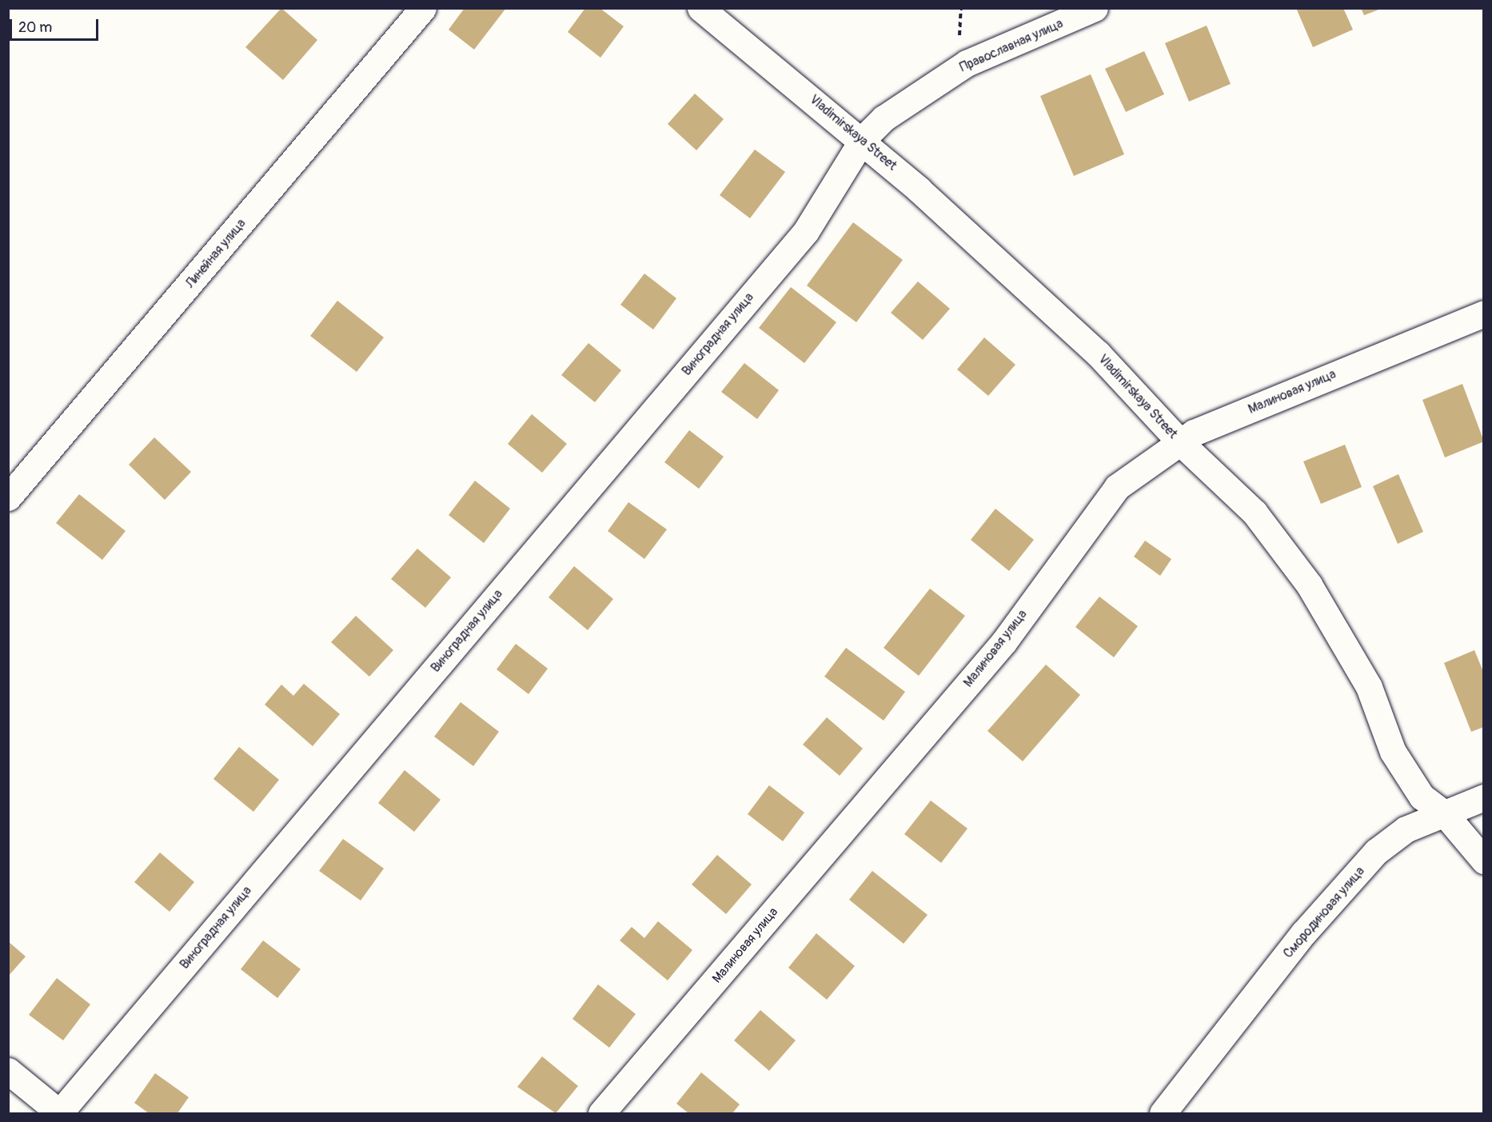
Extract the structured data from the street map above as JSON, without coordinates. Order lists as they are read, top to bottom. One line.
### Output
{"streets":{"street":["Православная улица","Vladimirskaya Street","Линейная улица","Виноградная улица","Малиновая улица","Смородиновая улица"]},"crossings":[["Православная улица","Vladimirskaya Street"],["Православная улица","Виноградная улица"],["Vladimirskaya Street","Виноградная улица"],["Vladimirskaya Street","Малиновая улица"],["Vladimirskaya Street","Смородиновая улица"]],"scale_bar":"20 m"}
